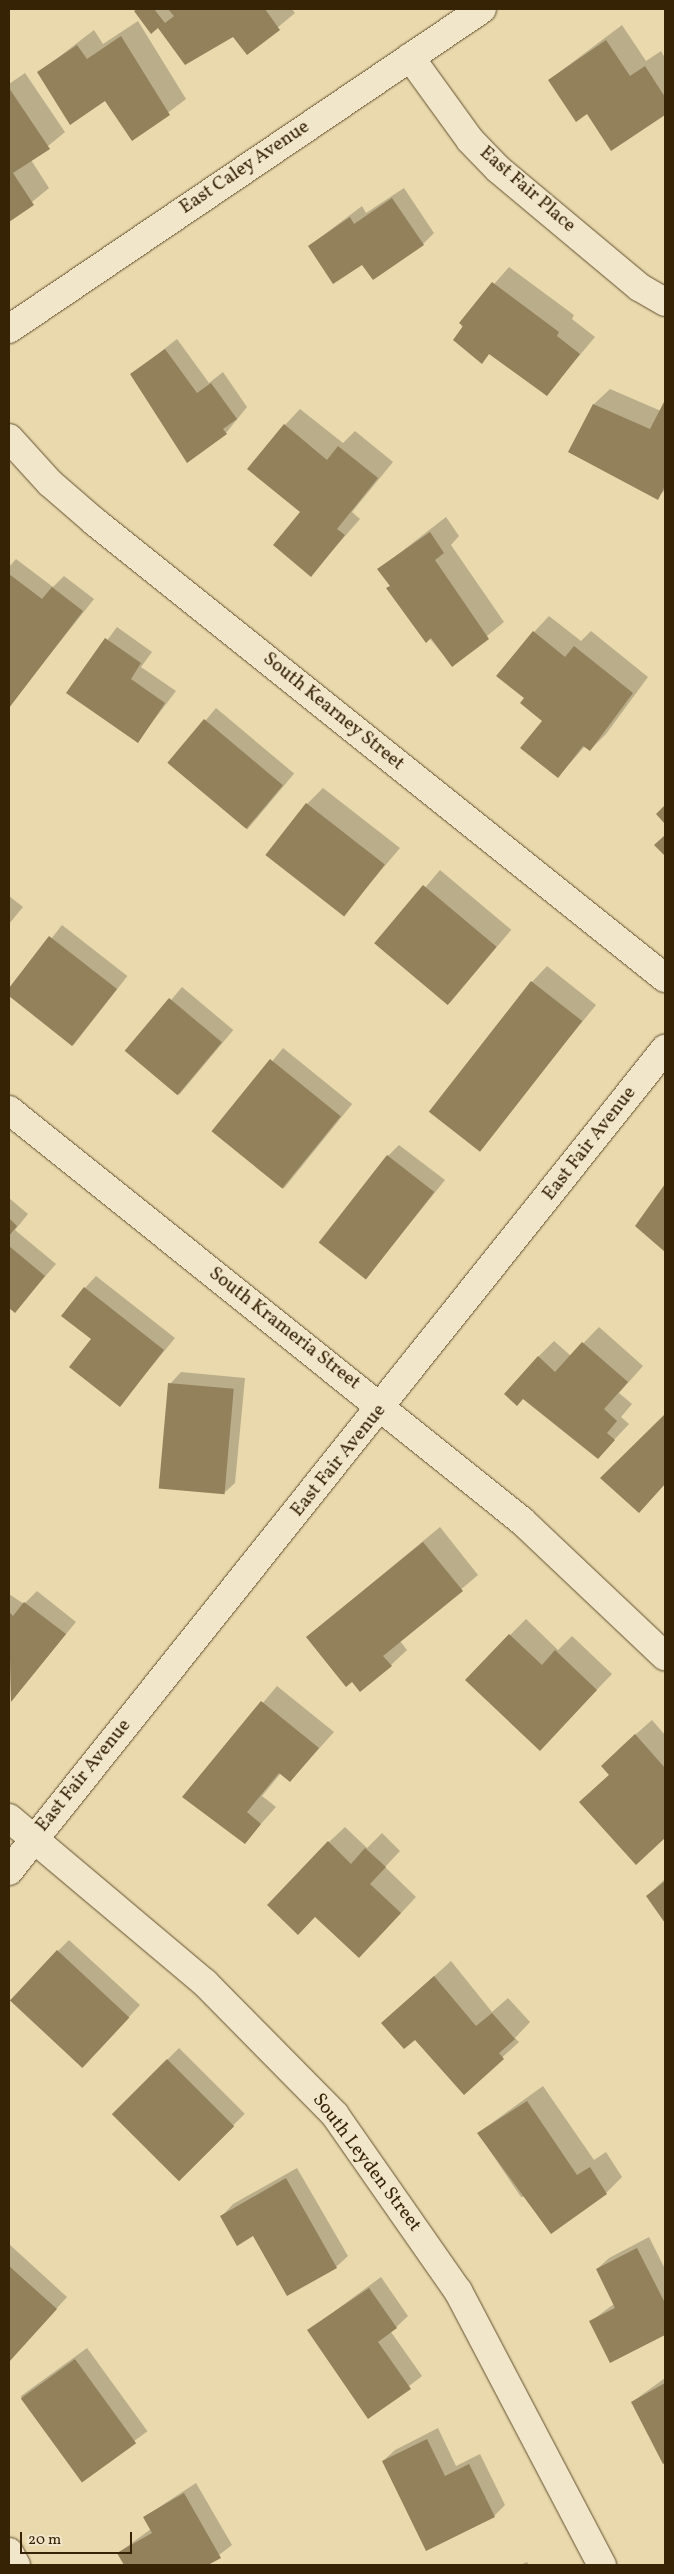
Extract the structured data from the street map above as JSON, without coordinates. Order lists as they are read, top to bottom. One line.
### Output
{"streets":{"street":["East Caley Avenue","East Fair Place","South Kearney Street","East Fair Avenue","South Krameria Street","South Leyden Street"]},"crossings":[["East Caley Avenue","East Fair Place"],["East Fair Avenue","South Krameria Street"],["East Fair Avenue","South Leyden Street"]],"scale_bar":"20 m"}
